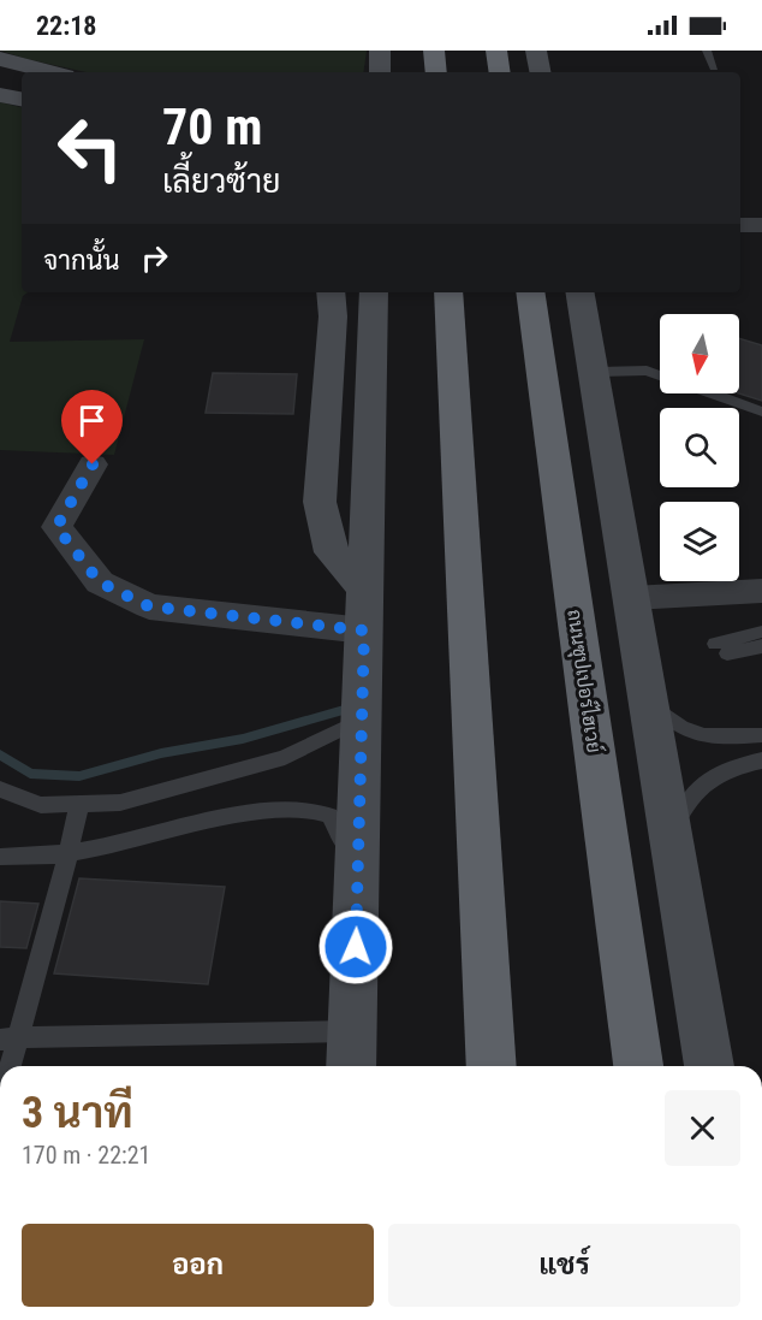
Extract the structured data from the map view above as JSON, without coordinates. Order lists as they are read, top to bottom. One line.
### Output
{"streets":{"highway":["ถนนซุปเปอร์ไฮเวย์"]},"north":"bottom","page":{"status":"22:18","turn":["70 m","เลี้ยวซ้าย"],"then":"จากนั้น","heading":["3 นาที","170 m · 22:21"],"buttons":["ออก","แชร์"]}}
